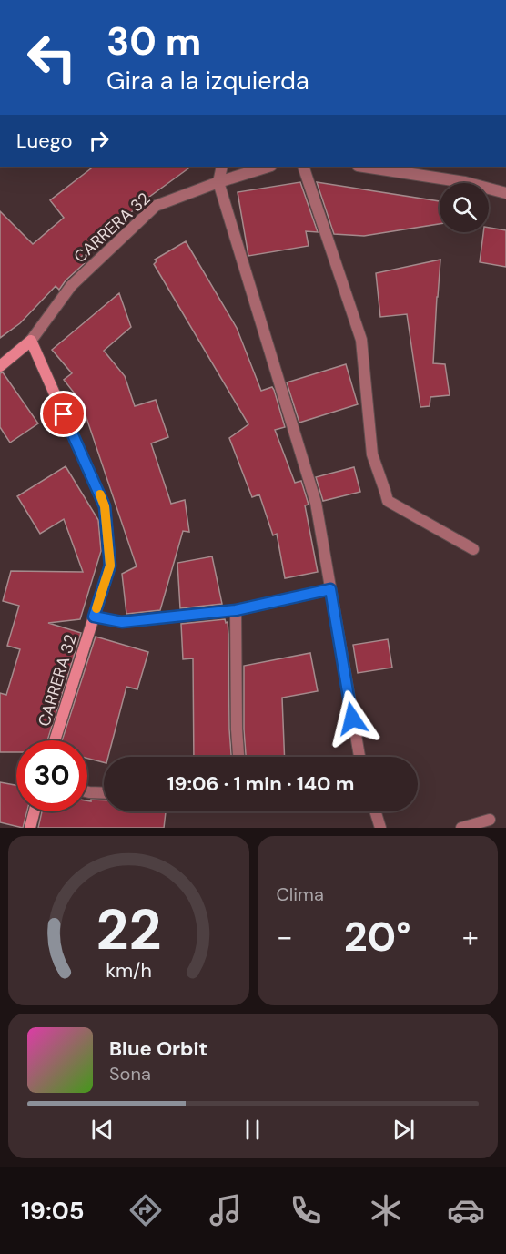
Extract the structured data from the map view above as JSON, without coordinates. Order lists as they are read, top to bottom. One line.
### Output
{"streets":{"main road":["CARRERA 32"]},"page":{"turn":["30 m","Gira a la izquierda"],"then":"Luego","limit":"30","trip":"19:06 · 1 min · 140 m","tile":"Clima","heat":["−","20°","+"],"song":["Blue Orbit","Sona"],"tabs":"19:05","gauge":["22","km/h"]}}
